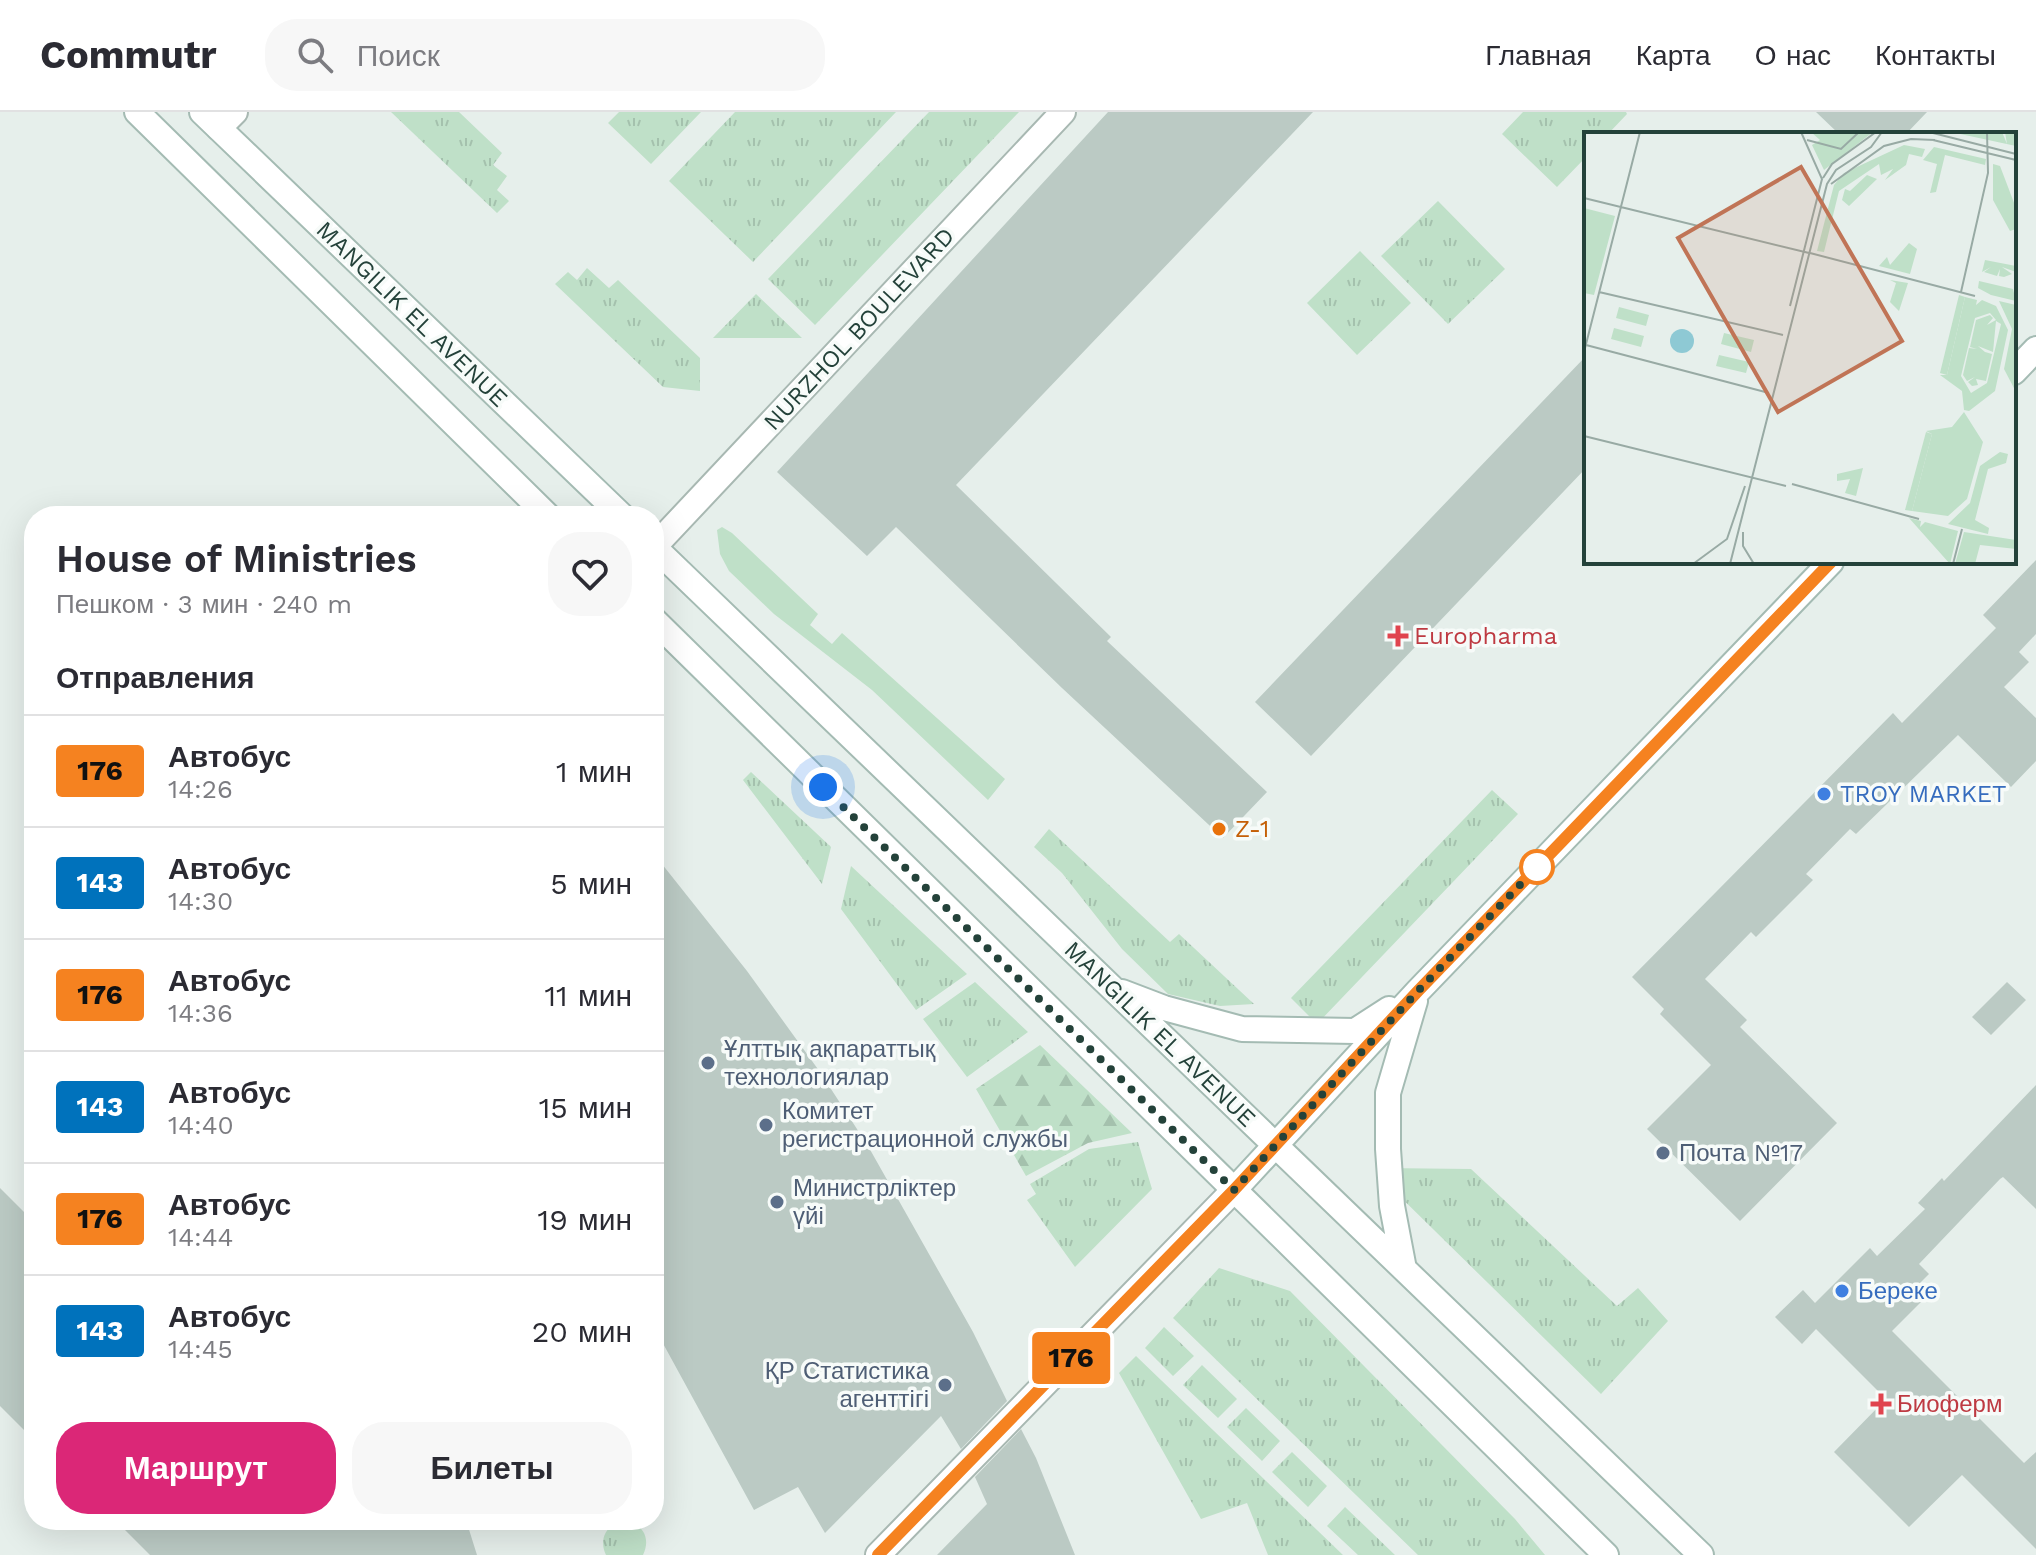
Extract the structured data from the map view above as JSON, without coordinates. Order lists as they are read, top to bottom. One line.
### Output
{"streets":{"main road":["MANGILIK EL AVENUE","NURZHOL BOULEVARD"]},"places":{"health":["Europharma","Биоферм"],"other":["TROY MARKET","Z-1","Ұлттық ақпараттық технологиялар","Комитет регистрационной службы","Почта №17","Министрліктер үйі","Береке","ҚР Статистика агенттігі"]},"lines":["bus line 176"],"page":{"header":"Commutr","search":"Поиск","nav":["Главная","Карта","О нас","Контакты"],"on_map":"176","heading":[["House of Ministries","Пешком · 3 мин · 240 m"],"Отправления"],"list":[{"mark":"176","name":"Автобус","note":"14:26","value":"1 мин"},{"mark":"143","name":"Автобус","note":"14:30","value":"5 мин"},{"mark":"176","name":"Автобус","note":"14:36","value":"11 мин"},{"mark":"143","name":"Автобус","note":"14:40","value":"15 мин"},{"mark":"176","name":"Автобус","note":"14:44","value":"19 мин"},{"mark":"143","name":"Автобус","note":"14:45","value":"20 мин"}],"buttons":["Маршрут","Билеты"]}}
